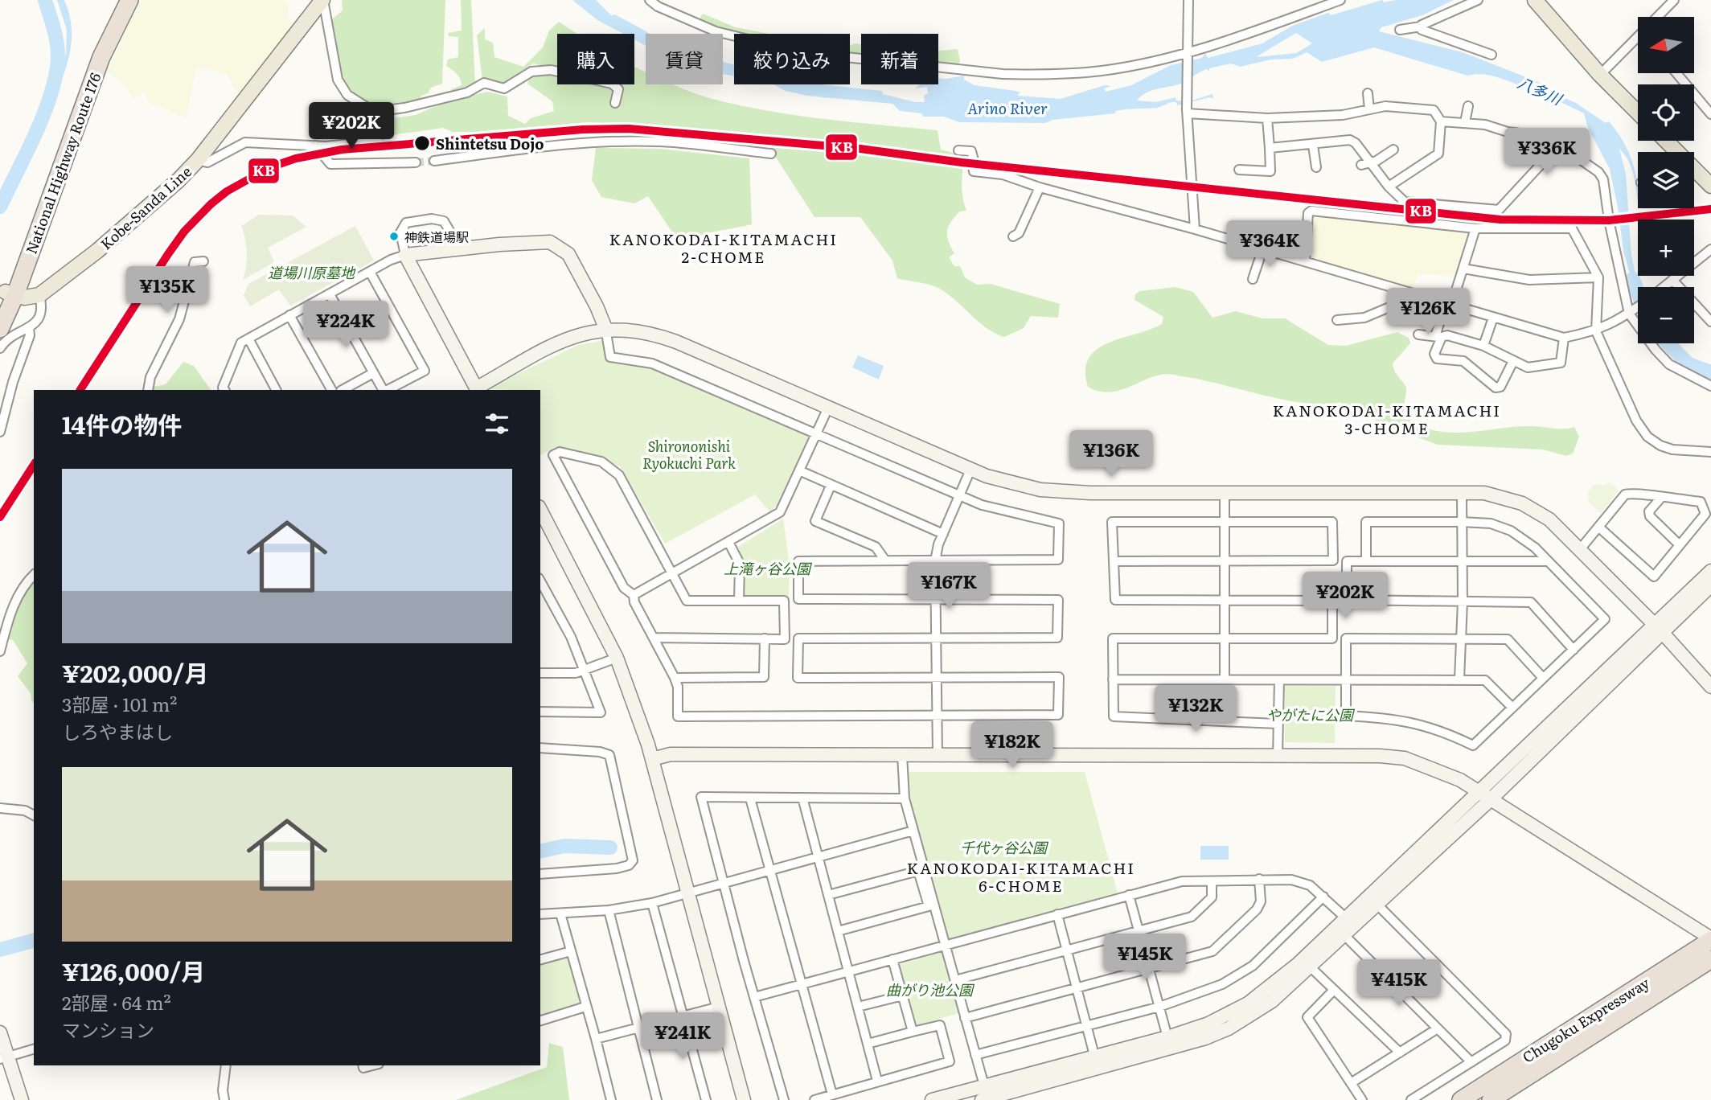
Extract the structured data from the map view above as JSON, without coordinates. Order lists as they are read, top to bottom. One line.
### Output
{"streets":{"highway":["National Highway Route 176","Chugoku Expressway"],"main road":["Kobe-Sanda Line"]},"districts":["KANOKODAI-KITAMACHI 2-CHOME","KANOKODAI-KITAMACHI 3-CHOME","KANOKODAI-KITAMACHI 6-CHOME"],"water":["八多川","Arino River"],"parks":["道場川原墓地","Shirononishi Ryokuchi Park","上滝ヶ谷公園","やがたに公園","千代ヶ谷公園","曲がり池公園"],"places":["Shintetsu Dojo","神鉄道場駅"],"lines":["transit line KB"],"north":"left","page":{"map_buttons":["+","−"],"chip":["購入","賃貸","絞り込み","新着"],"price":["¥202K","¥336K","¥364K","¥135K","¥126K","¥224K","¥136K","¥167K","¥202K","¥132K","¥182K","¥145K","¥415K","¥241K"],"heading":"14件の物件","list":[{"name":"¥202,000/月","note":"3部屋 · 101 m² · しろやまはし"},{"name":"¥126,000/月","note":"2部屋 · 64 m² · マンション"}]}}
